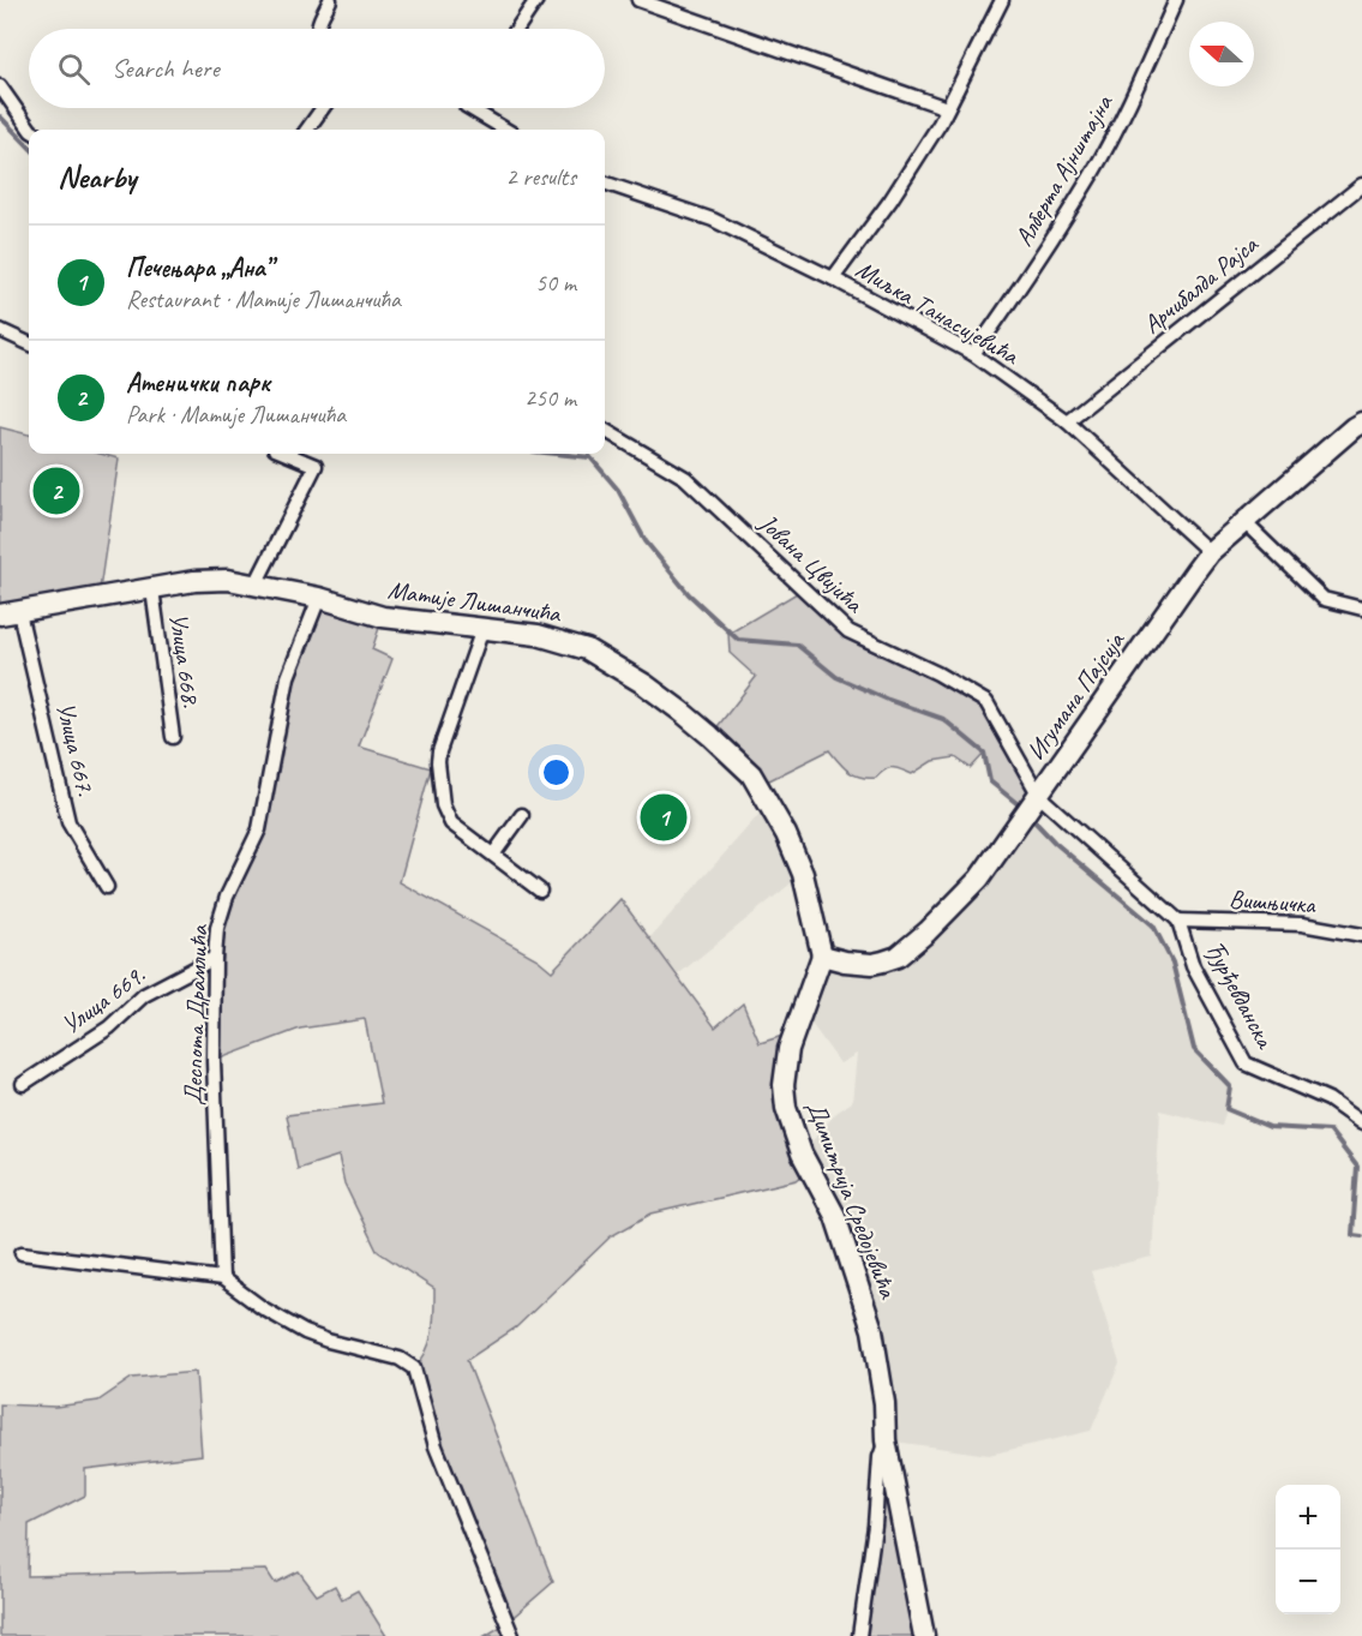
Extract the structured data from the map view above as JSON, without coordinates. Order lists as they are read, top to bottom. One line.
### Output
{"streets":{"street":["Алберта Ајнштајна","Арчибалда Рајса","Миљка Танасијевића","Јована Цвијића","Матије Лишанчића","Улица 668.","Игумана Пајсија","Улица 667.","Вишњичка","Ђурђевданска","Улица 669.","Деспота Драмлића","Димитрија Средојевића"]},"crossings":[["Алберта Ајнштајна","Миљка Танасијевића"],["Арчибалда Рајса","Миљка Танасијевића"],["Миљка Танасијевића","Игумана Пајсија"],["Јована Цвијића","Игумана Пајсија"],["Јована Цвијића","Ђурђевданска"],["Матије Лишанчића","Улица 668."],["Матије Лишанчића","Игумана Пајсија"],["Матије Лишанчића","Улица 667."],["Матије Лишанчића","Деспота Драмлића"],["Матије Лишанчића","Димитрија Средојевића"],["Игумана Пајсија","Ђурђевданска"],["Игумана Пајсија","Димитрија Средојевића"],["Вишњичка","Ђурђевданска"],["Улица 669.","Деспота Драмлића"]],"north":"left","page":{"search":"Search here","heading":["Nearby","2 results"],"list":[{"mark":"1","name":"Печењара „Ана”","note":"Restaurant · Матије Лишанчића","value":"50 m"},{"mark":"2","name":"Атенички парк","note":"Park · Матије Лишанчића","value":"250 m"}],"pins":["2","1"],"map_buttons":["+","−"]}}
